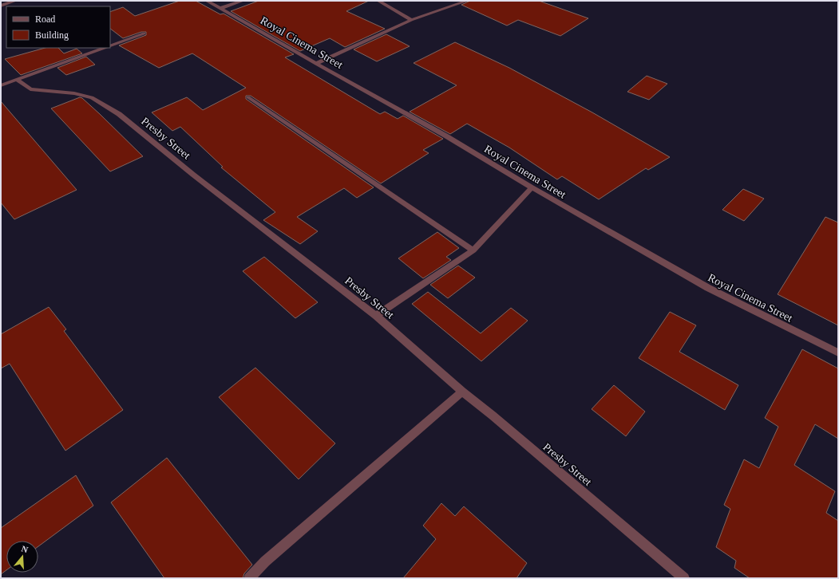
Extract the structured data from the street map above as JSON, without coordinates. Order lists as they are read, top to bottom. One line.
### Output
{"streets":{"street":["Royal Cinema Street","Presby Street"]},"legend":["Road","Building"],"north":"top"}
